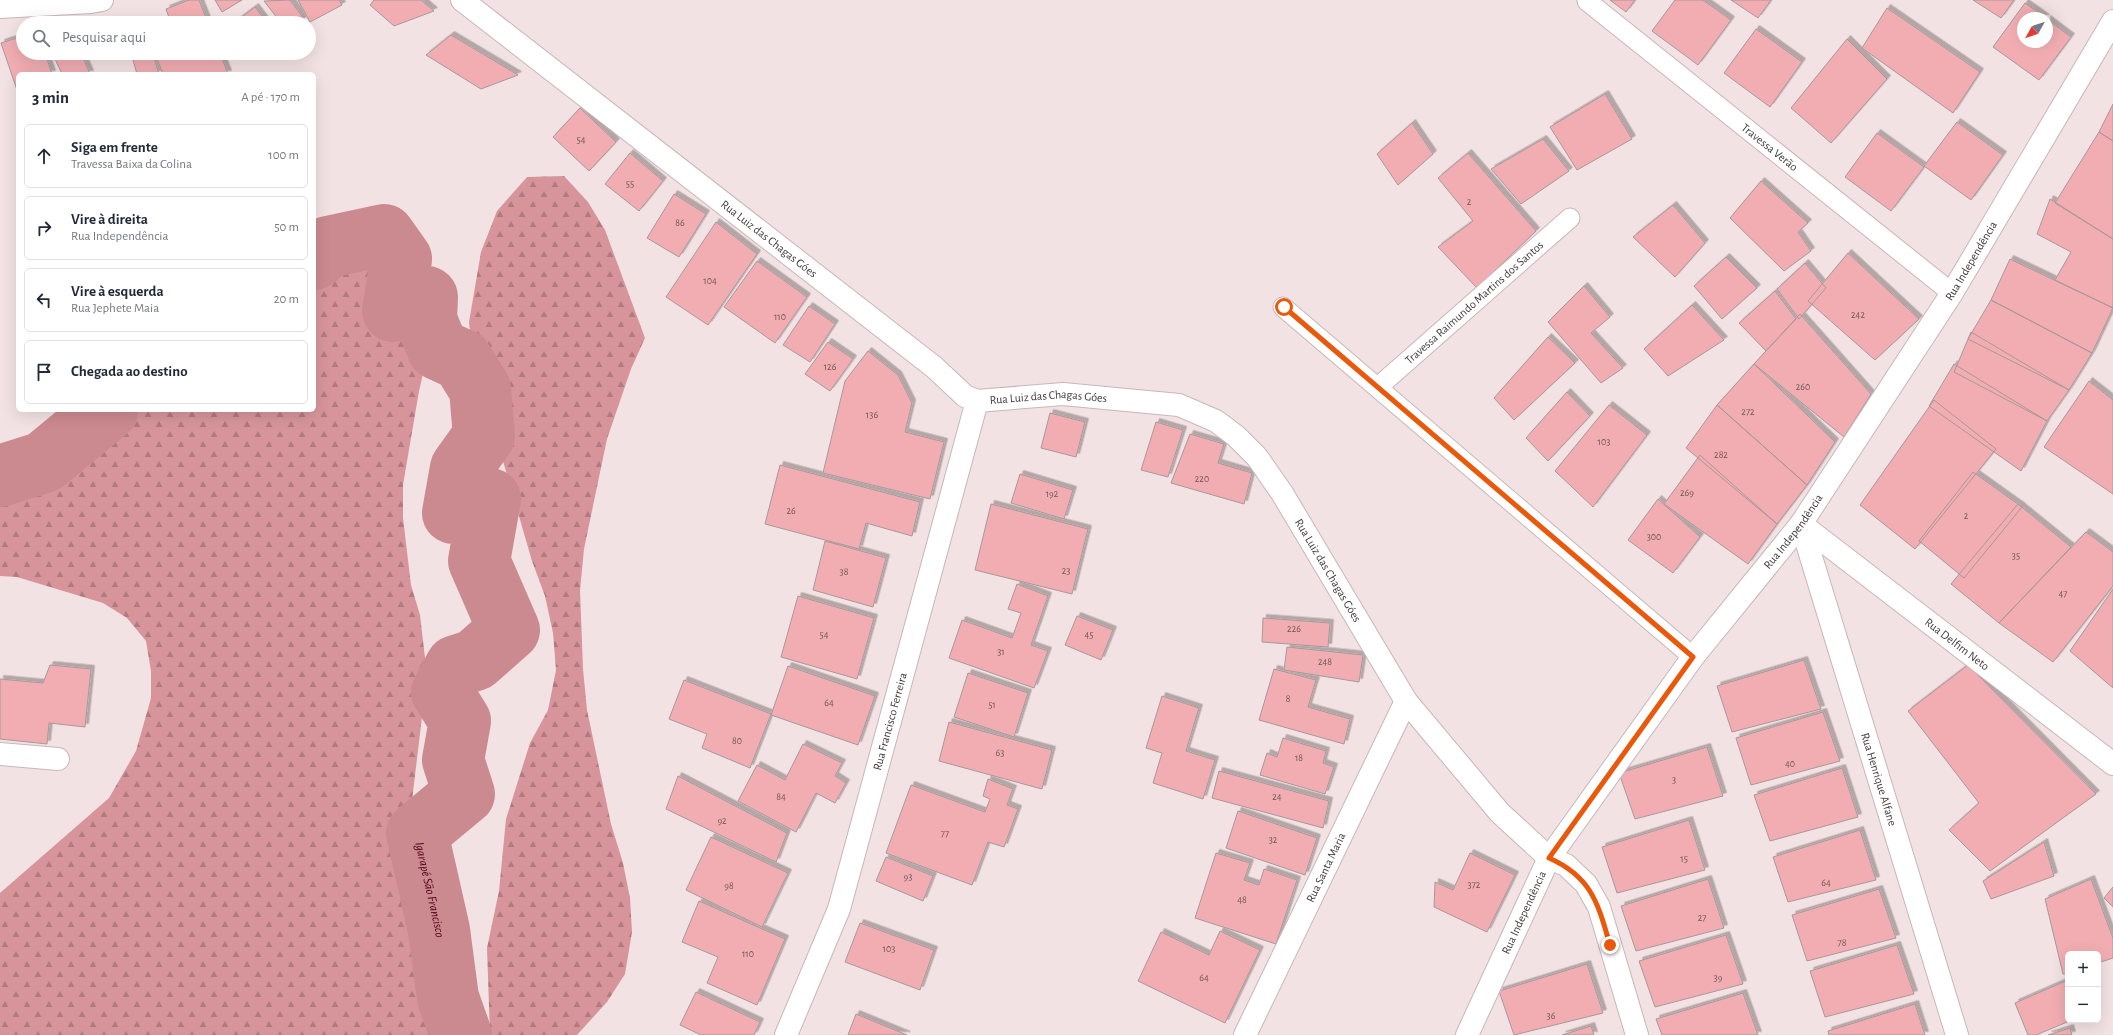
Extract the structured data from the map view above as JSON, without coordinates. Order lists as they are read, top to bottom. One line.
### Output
{"streets":{"street":["Rua Luiz das Chagas Góes","Rua Independência","Rua Delfim Neto","Rua Francisco Ferreira","Rua Henrique Alfane","Rua Santa Maria"],"lane":["Travessa Verão","Travessa Raimundo Martins dos Santos"]},"crossings":[["Travessa Verão","Rua Independência"],["Rua Luiz das Chagas Góes","Rua Independência"],["Rua Luiz das Chagas Góes","Rua Francisco Ferreira"],["Rua Luiz das Chagas Góes","Rua Santa Maria"],["Rua Independência","Rua Delfim Neto"],["Rua Independência","Rua Henrique Alfane"],["Rua Delfim Neto","Rua Henrique Alfane"]],"water":["Igarapé São Francisco"],"house_numbers":["54","55","2","86","104","242","110","126","260","272","136","103","282","220","269","192","26","2","300","35","23","38","47","226","54","45","31","248","8","64","51","80","63","18","40","3","84","24","92","77","32","15","93","64","372","98","48","27","78","103","110","64","39","36"],"north":"bottom left","page":{"search":"Pesquisar aqui","heading":["3 min","A pé · 170 m"],"list":[["Siga em frente","Travessa Baixa da Colina","100 m"],["Vire à direita","Rua Independência","50 m"],["Vire à esquerda","Rua Jephete Maia","20 m"],"Chegada ao destino"],"map_buttons":["+","−"]}}
